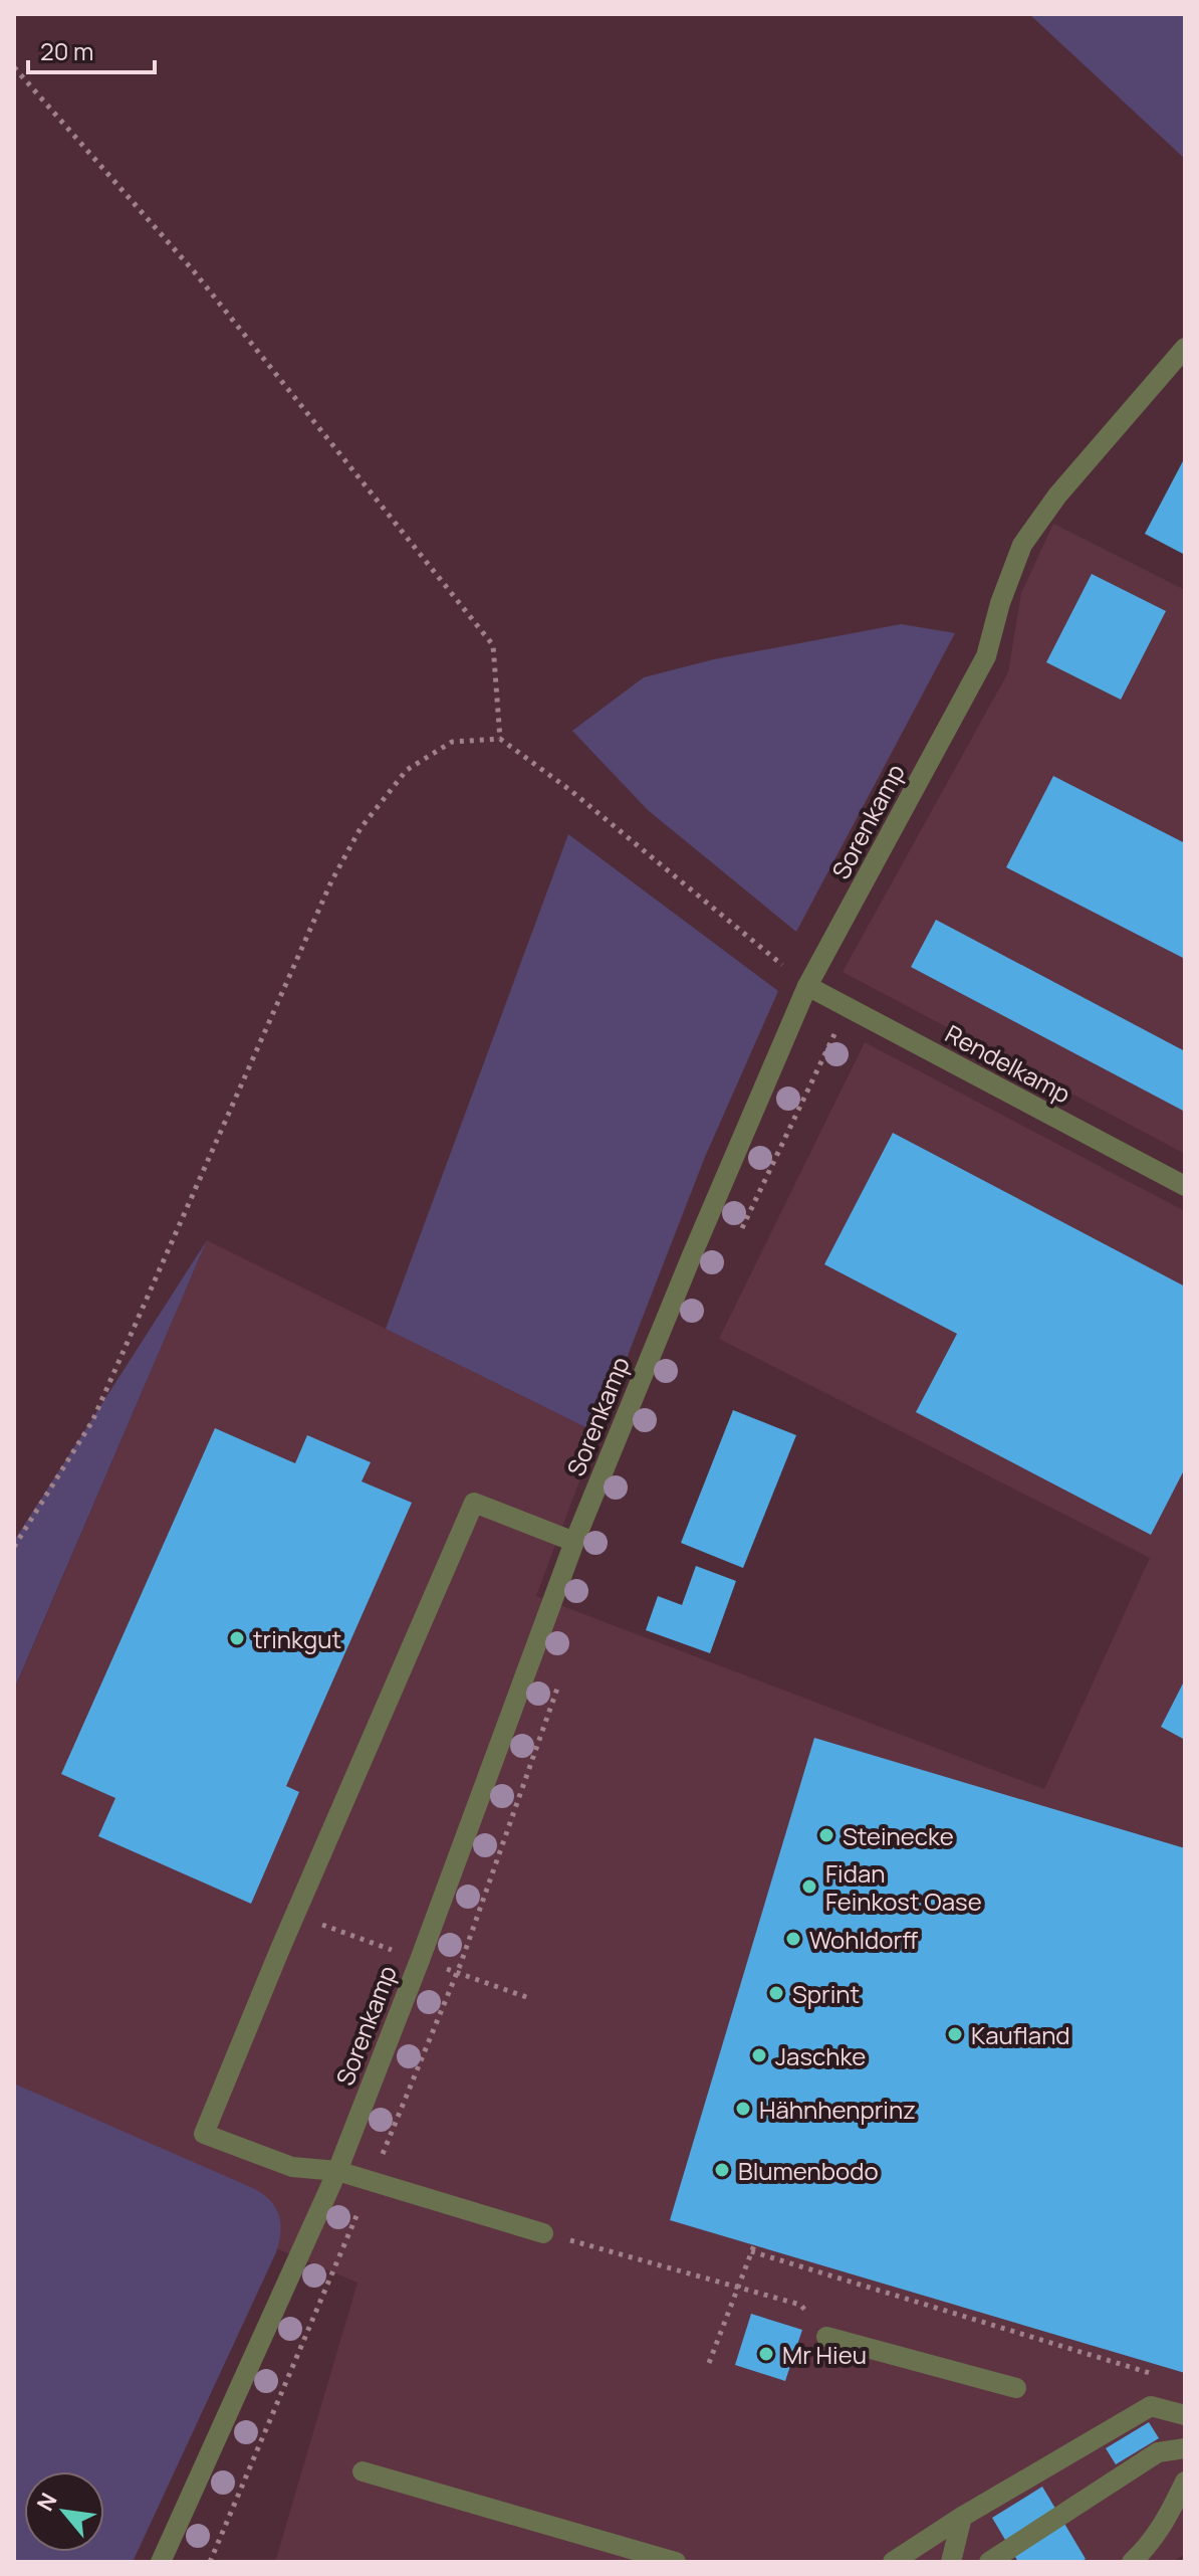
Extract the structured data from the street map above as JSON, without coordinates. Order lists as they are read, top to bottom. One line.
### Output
{"streets":{"street":["Sorenkamp","Rendelkamp"]},"crossings":[["Sorenkamp","Rendelkamp"]],"places":["trinkgut","Steinecke","Fidan Feinkost Oase","Wohldorff","Sprint","Kaufland","Jaschke","Hähnhenprinz","Blumenbodo","Mr Hieu"],"scale_bar":"20 m","north":"top left"}
